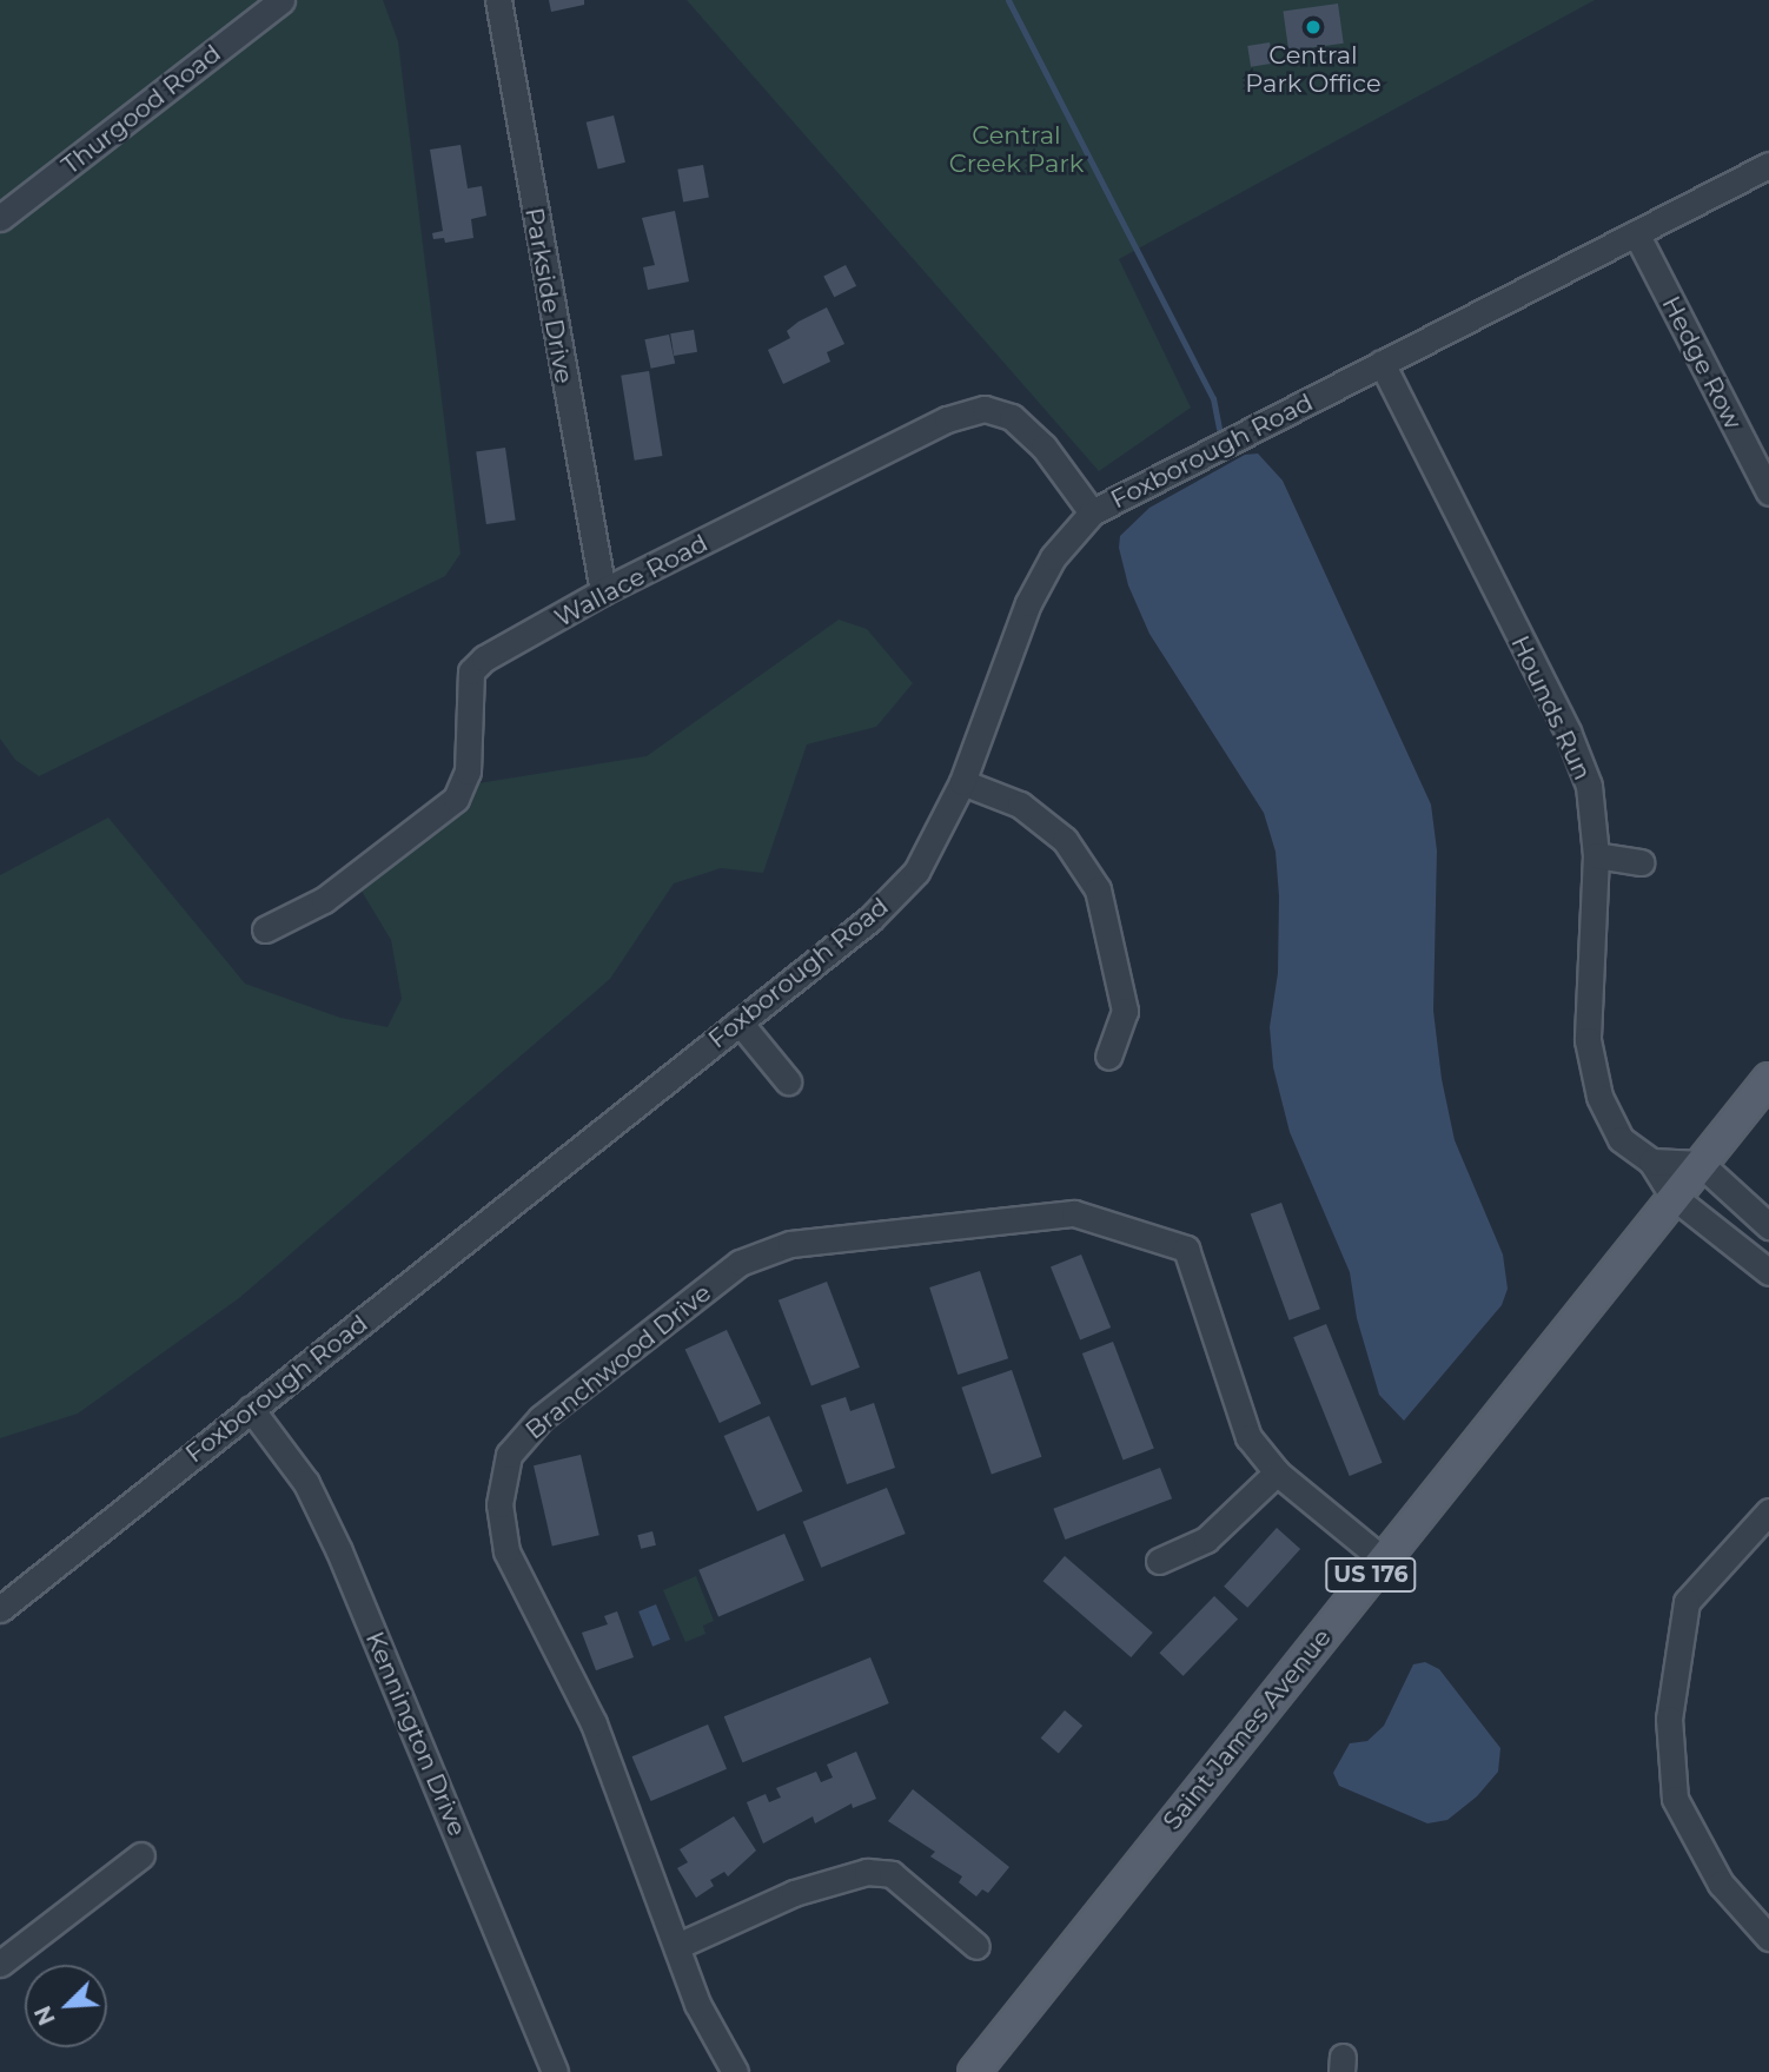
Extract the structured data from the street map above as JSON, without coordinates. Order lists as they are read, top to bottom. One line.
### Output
{"streets":{"main road":["US 176","Saint James Avenue"],"street":["Thurgood Road","Parkside Drive","Hedge Row","Foxborough Road","Wallace Road","Hounds Run","Branchwood Drive","Kennington Drive"]},"crossings":[["Parkside Drive","Wallace Road"],["Hedge Row","Foxborough Road"],["Foxborough Road","Wallace Road"],["Foxborough Road","Hounds Run"],["Foxborough Road","Kennington Drive"],["Hounds Run","Saint James Avenue"]],"parks":["Central Creek Park"],"places":["Central Park Office"],"north":"bottom left"}
